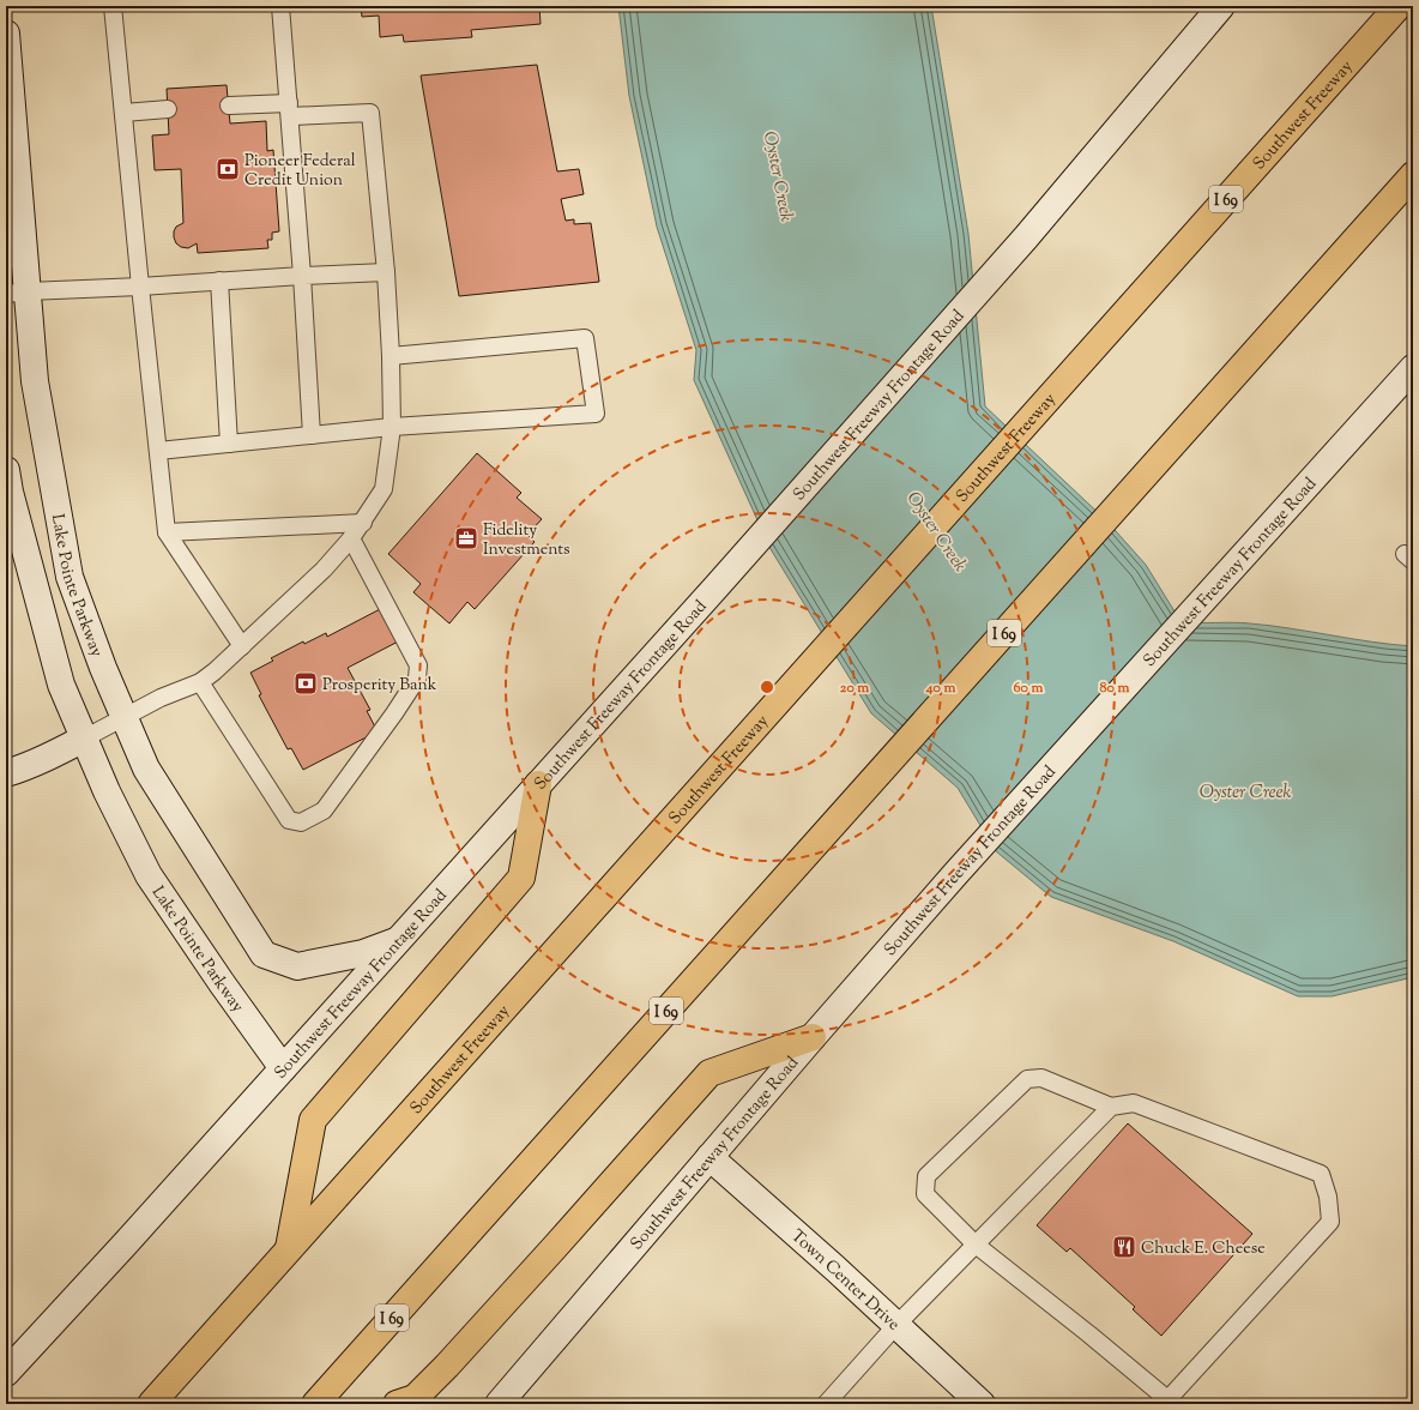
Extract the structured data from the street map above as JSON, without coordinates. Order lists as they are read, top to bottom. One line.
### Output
{"streets":{"highway":["Southwest Freeway","I 69"],"main road":["Southwest Freeway Frontage Road","Lake Pointe Parkway","Town Center Drive"]},"crossings":[["Southwest Freeway Frontage Road","Lake Pointe Parkway"],["Southwest Freeway Frontage Road","Town Center Drive"]],"water":["Oyster Creek"],"places":{"bank":["Pioneer Federal Credit Union","Prosperity Bank"],"office":["Fidelity Investments"],"restaurant":["Chuck E. Cheese"]},"rings":["20 m","40 m","60 m","80 m"]}
